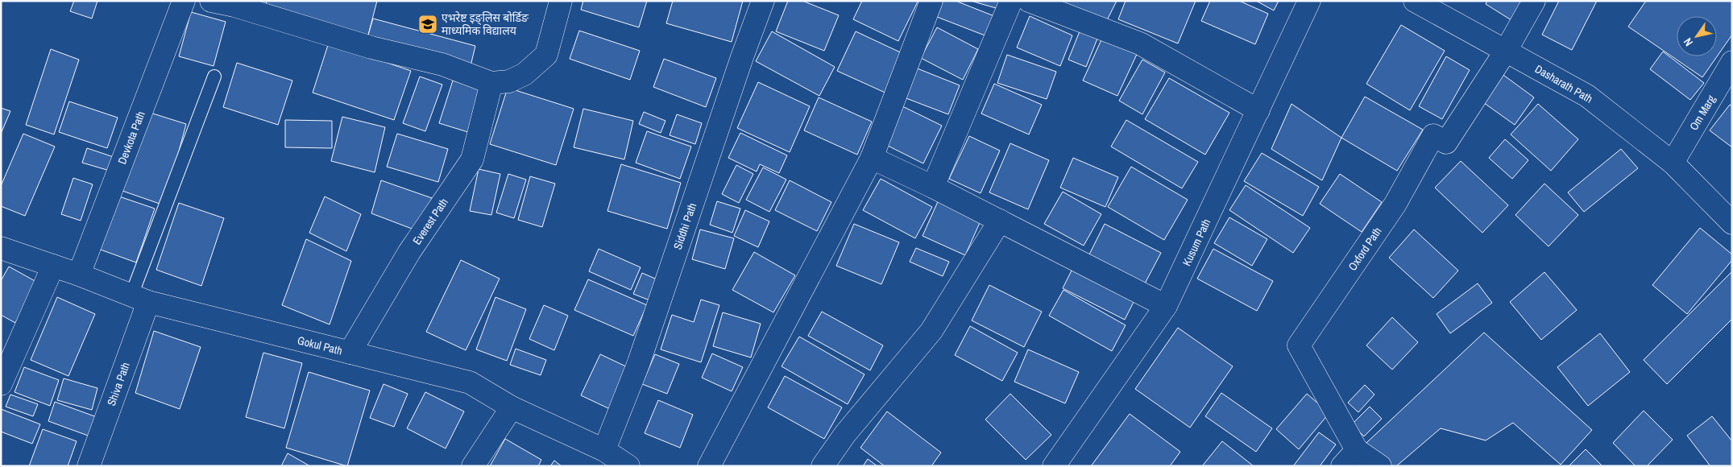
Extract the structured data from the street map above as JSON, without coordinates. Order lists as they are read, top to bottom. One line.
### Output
{"streets":{"street":["Dasharath Path","Om Marg","Devkota Path","Everest Path","Siddhi Path","Kusum Path","Oxford Path","Gokul Path","Shiva Path"]},"crossings":[["Dasharath Path","Om Marg"],["Dasharath Path","Oxford Path"],["Devkota Path","Gokul Path"],["Everest Path","Gokul Path"],["Siddhi Path","Gokul Path"],["Gokul Path","Shiva Path"]],"places":{"school or university":["एभरेष्ट इङ्लिस बोर्डिङ माध्यमिक विद्यालय"]},"north":"bottom left"}
